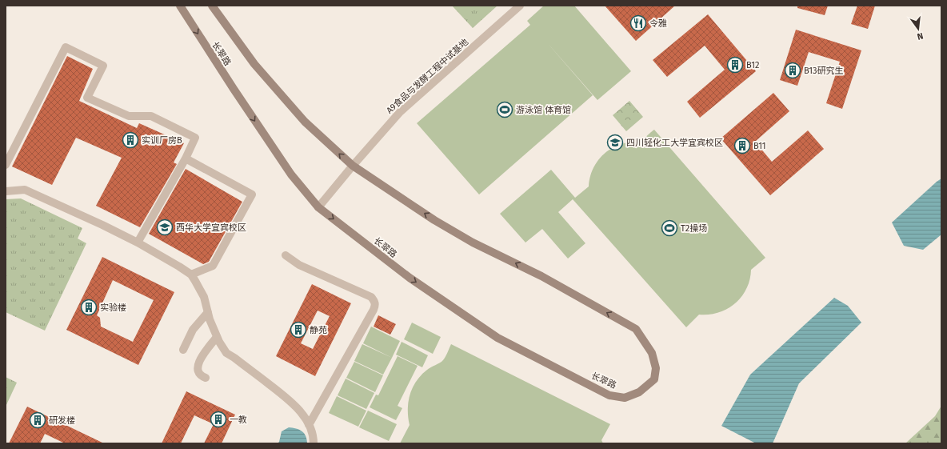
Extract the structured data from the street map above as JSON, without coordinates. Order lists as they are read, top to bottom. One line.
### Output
{"streets":{"main road":["长翠路"],"street":["A9食品与发酵工程中试基地"]},"crossings":[["长翠路","A9食品与发酵工程中试基地"]],"places":{"restaurant":["令雅"],"building":["B12","B13研究生","实训厂房B","B11","实验楼","静苑","一教","研发楼"],"sports":["游泳馆 体育馆","T2操场"],"school or university":["四川轻化工大学宜宾校区","西华大学宜宾校区"]},"north":"bottom"}
